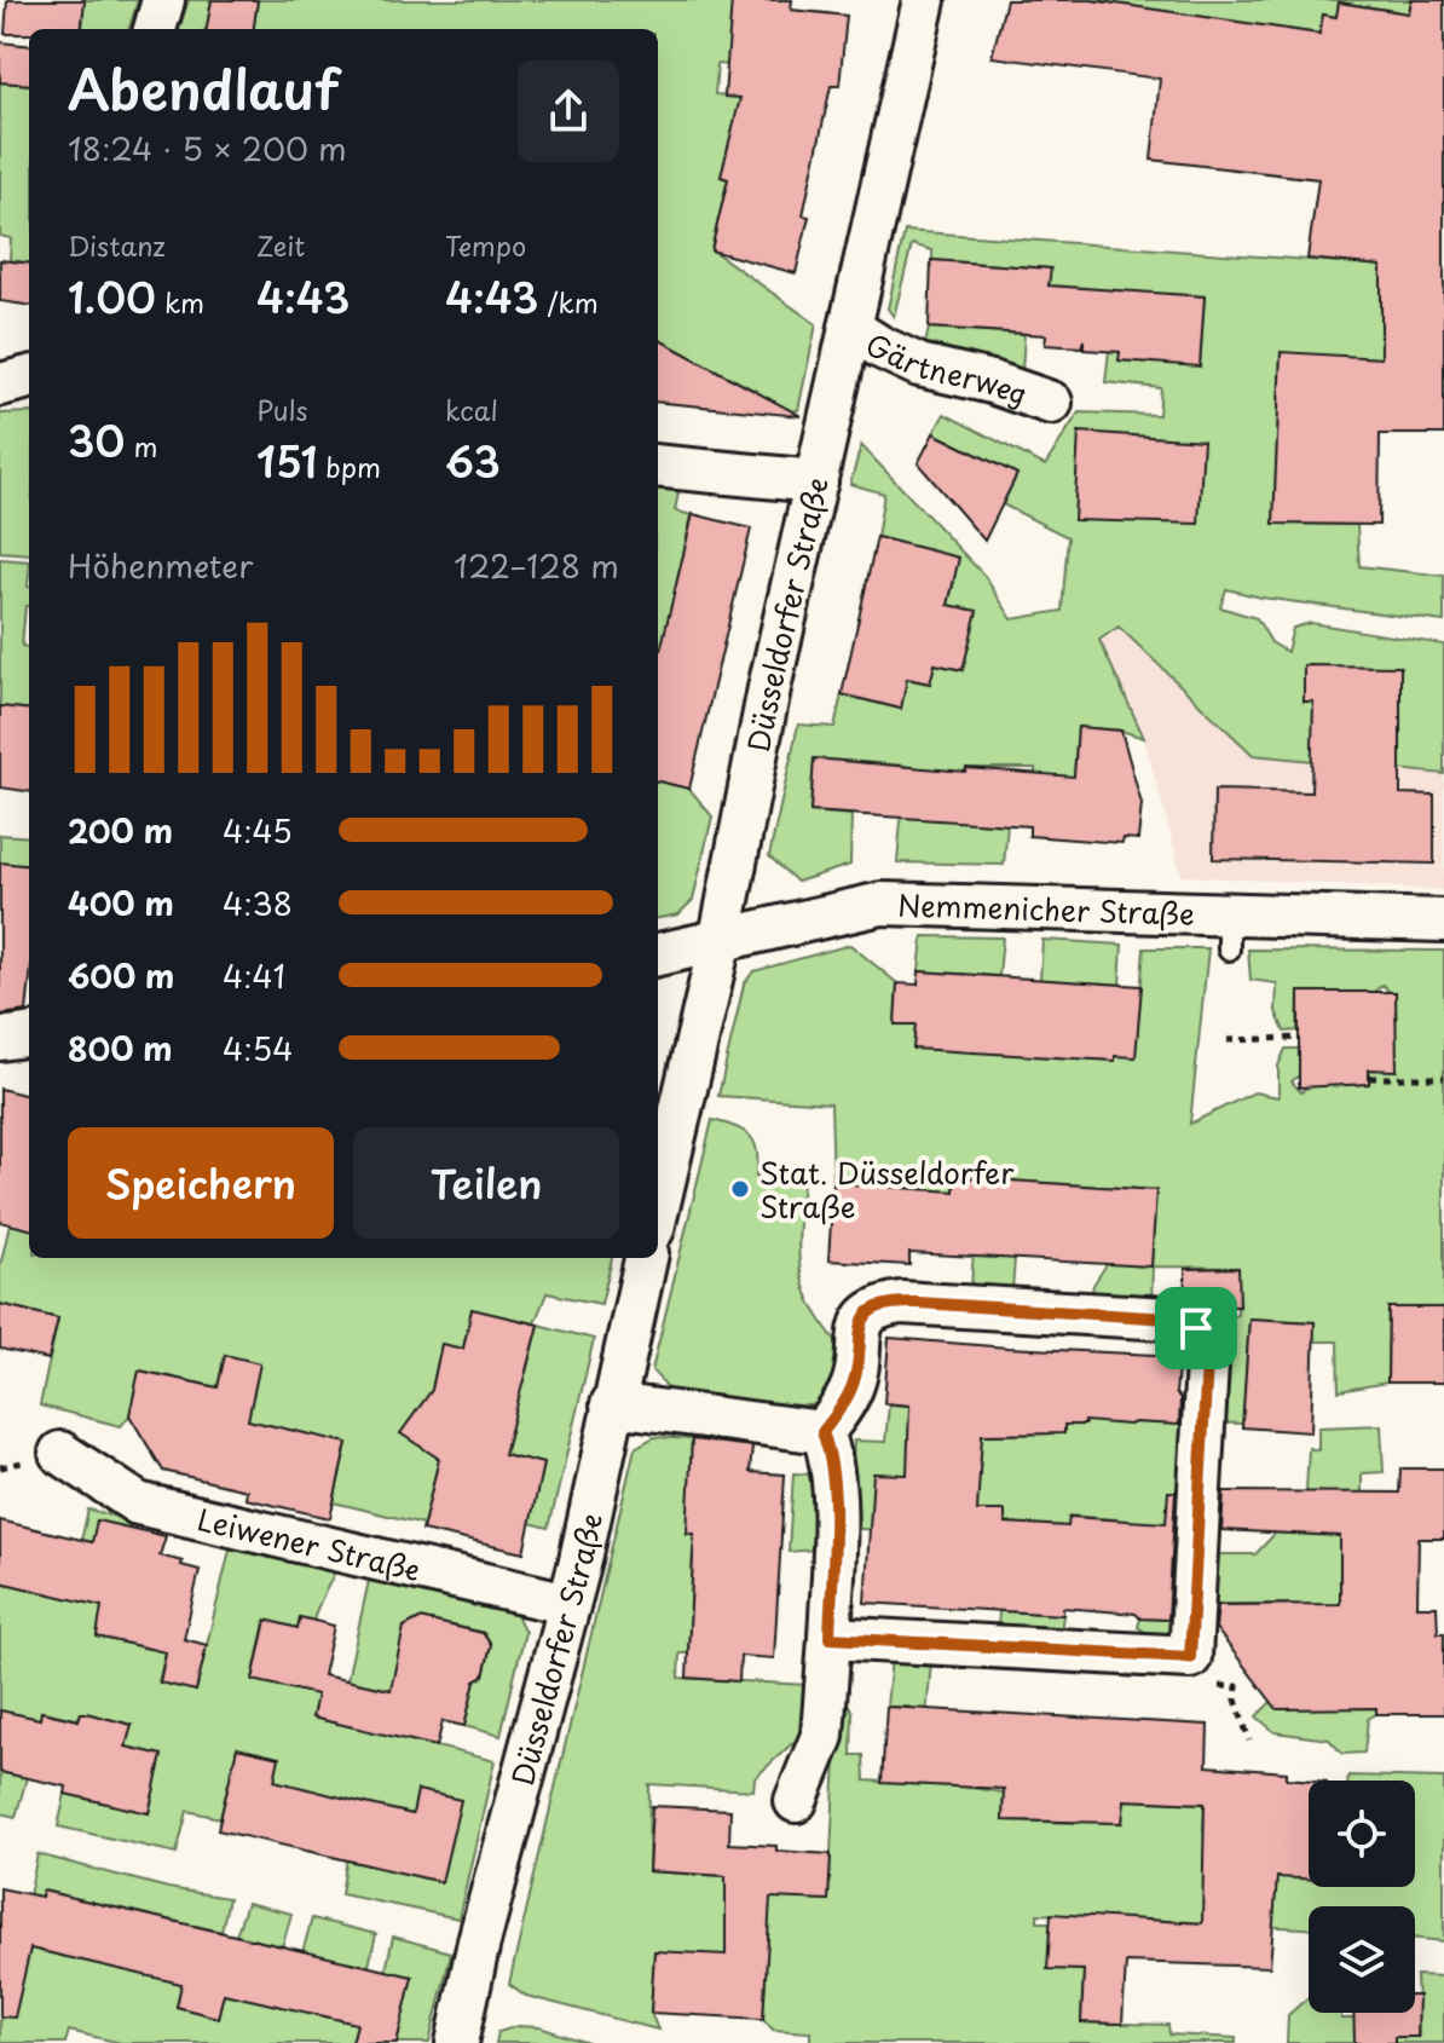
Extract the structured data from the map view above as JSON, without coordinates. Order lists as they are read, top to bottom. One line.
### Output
{"streets":{"street":["Gärtnerweg","Düsseldorfer Straße","Nemmenicher Straße","Leiwener Straße"]},"crossings":[["Gärtnerweg","Düsseldorfer Straße"],["Düsseldorfer Straße","Nemmenicher Straße"],["Düsseldorfer Straße","Leiwener Straße"]],"places":["Stat. Düsseldorfer Straße"],"page":{"heading":["Abendlauf","18:24 · 5 × 200 m"],"stats":[["Distanz","1.00 km"],["Zeit","4:43"],["Tempo","4:43 /km"],["30 m"],["Puls","151 bpm"],["kcal","63"]],"chart":["Höhenmeter","122–128 m"],"list":[{"name":"200 m","note":"4:45"},{"name":"400 m","note":"4:38"},{"name":"600 m","note":"4:41"},{"name":"800 m","note":"4:54"}],"buttons":["Speichern","Teilen"]}}
